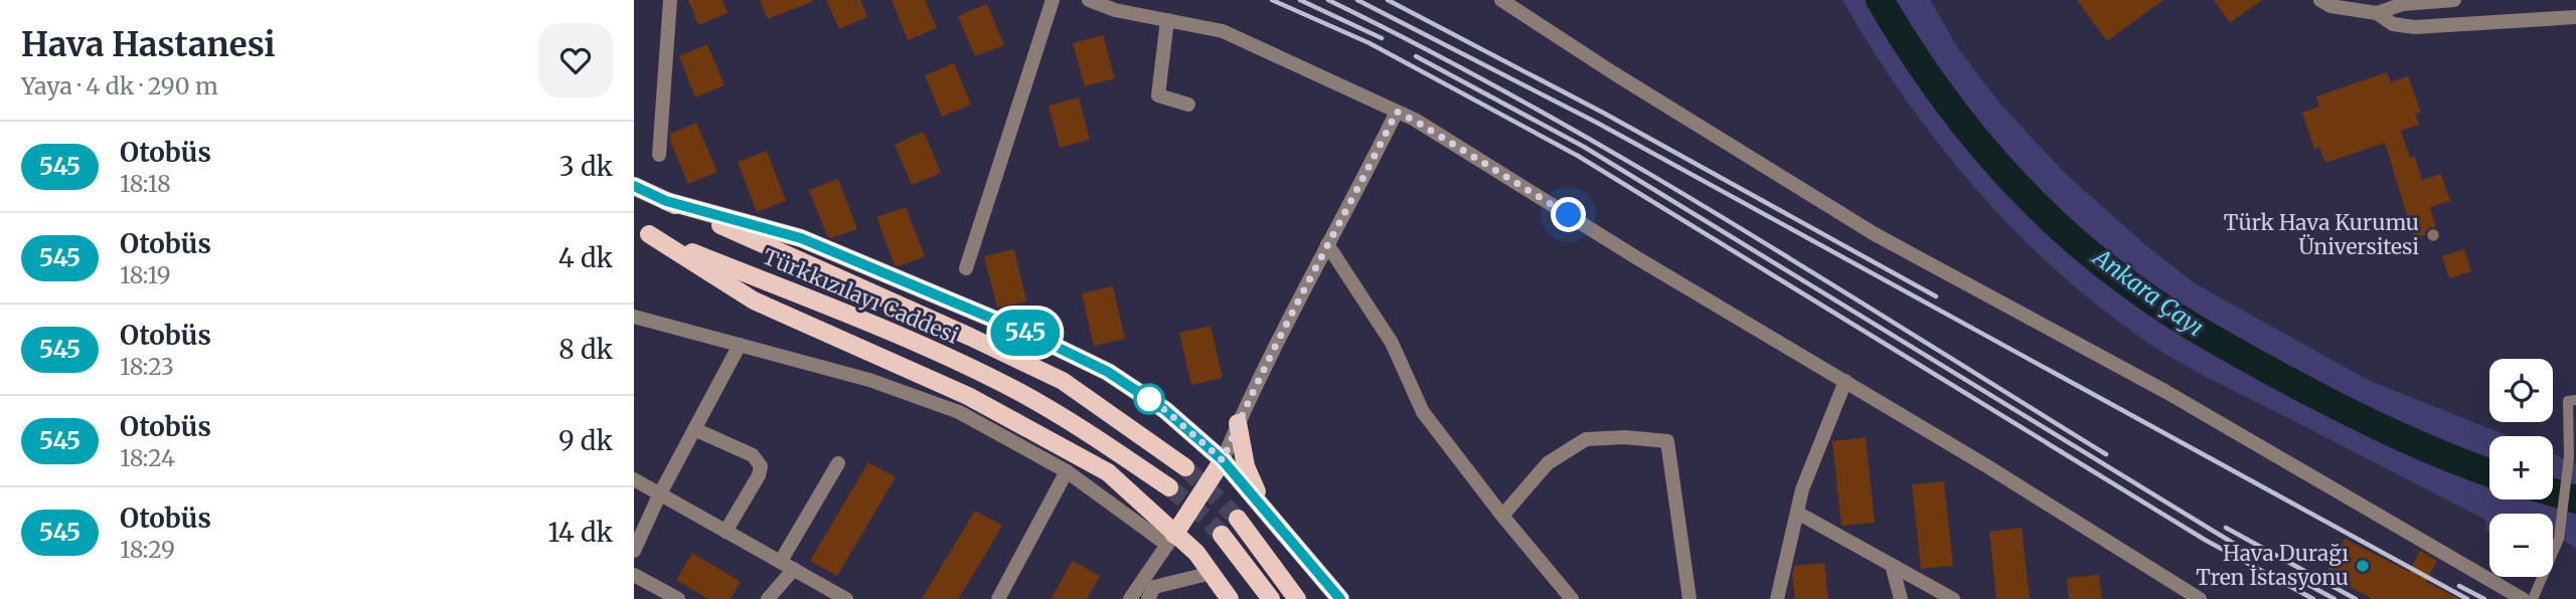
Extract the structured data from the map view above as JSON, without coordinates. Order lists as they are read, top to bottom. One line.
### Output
{"streets":{"main road":["Türkkızılayı Caddesi"]},"water":["Ankara Çayı"],"places":["Türk Hava Kurumu Üniversitesi","Hava Durağı Tren İstasyonu"],"lines":["bus line 545"],"page":{"heading":["Hava Hastanesi","Yaya · 4 dk · 290 m"],"on_map":"545","list":[{"mark":"545","name":"Otobüs","note":"18:18","value":"3 dk"},{"mark":"545","name":"Otobüs","note":"18:19","value":"4 dk"},{"mark":"545","name":"Otobüs","note":"18:23","value":"8 dk"},{"mark":"545","name":"Otobüs","note":"18:24","value":"9 dk"},{"mark":"545","name":"Otobüs","note":"18:29","value":"14 dk"}],"map_buttons":["+","−"]}}
